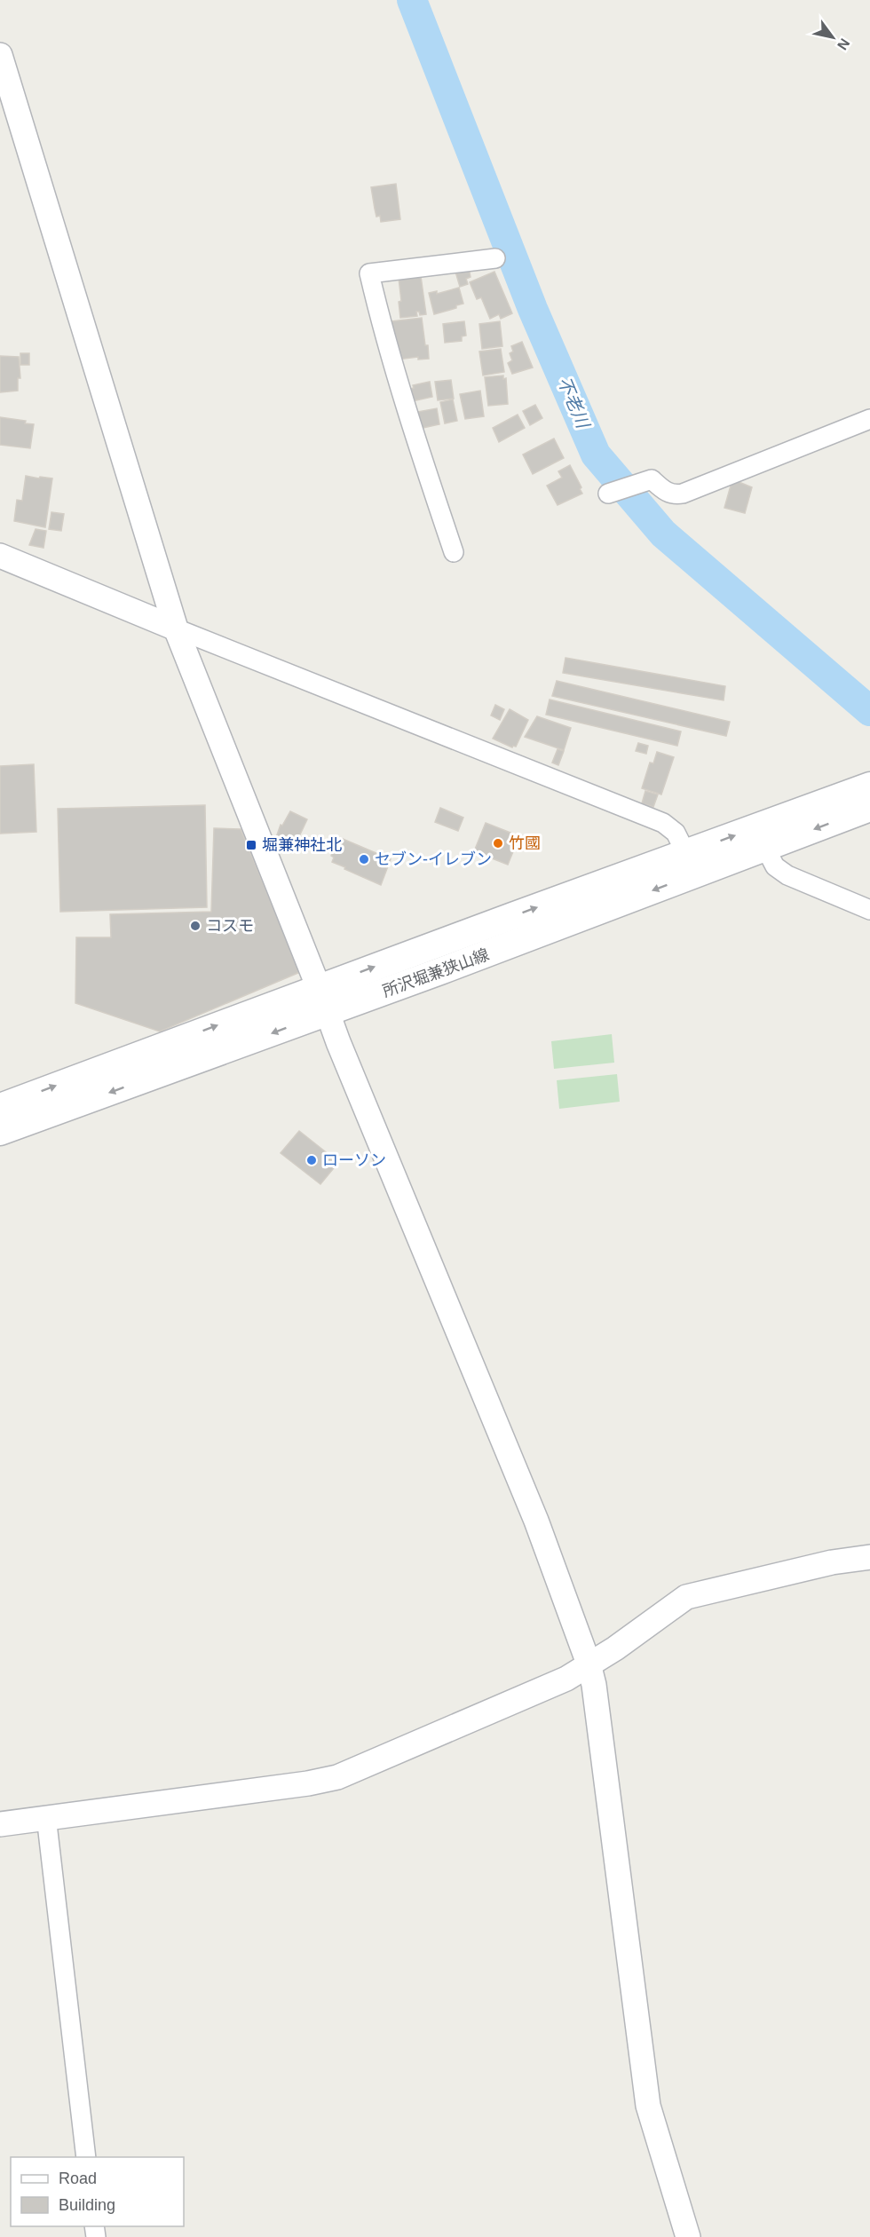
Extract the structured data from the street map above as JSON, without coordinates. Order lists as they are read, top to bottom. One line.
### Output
{"streets":{"main road":["所沢堀兼狭山線"]},"water":["不老川"],"places":{"other":["竹國","セブン-イレブン","コスモ","ローソン"],"transit":["堀兼神社北"]},"legend":["Road","Building"],"north":"bottom right"}
